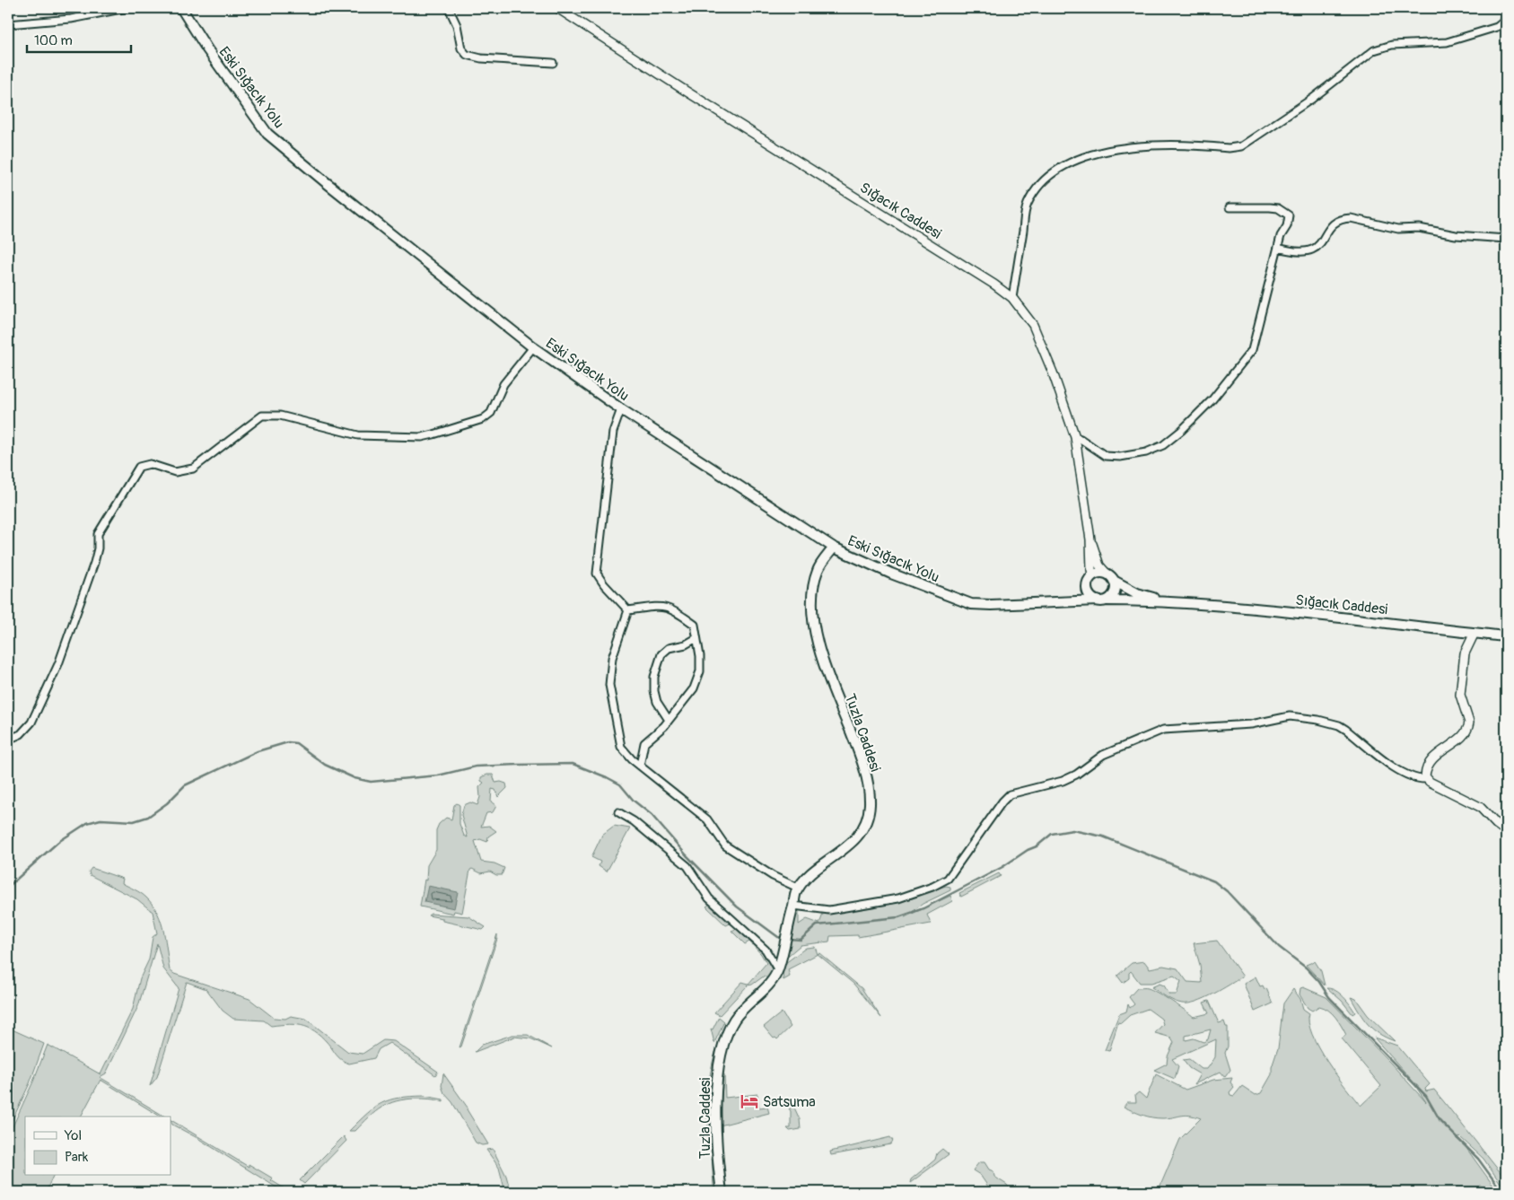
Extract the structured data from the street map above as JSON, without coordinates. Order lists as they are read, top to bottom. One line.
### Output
{"streets":{"main road":["Eski Sığacık Yolu","Sığacık Caddesi","Tuzla Caddesi"]},"crossings":[["Eski Sığacık Yolu","Sığacık Caddesi"],["Eski Sığacık Yolu","Tuzla Caddesi"]],"places":{"hotel":["Satsuma"]},"legend":["Yol","Park"],"scale_bar":"100 m"}
